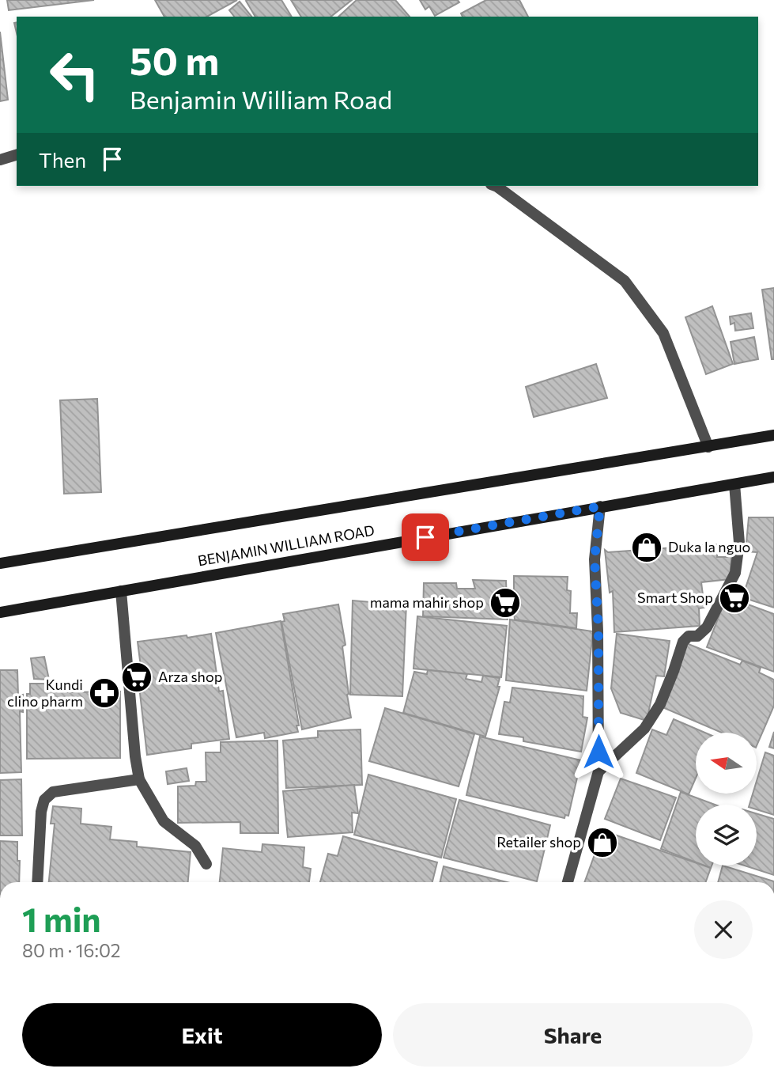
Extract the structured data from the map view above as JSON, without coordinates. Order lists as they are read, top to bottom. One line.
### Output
{"streets":{"main road":["BENJAMIN WILLIAM ROAD"]},"places":{"shop":["Duka la nguo","Retailer shop"],"supermarket":["Smart Shop","mama mahir shop","Arza shop"],"pharmacy":["Kundi clino pharm"]},"north":"left","page":{"turn":["50 m","Benjamin William Road"],"then":"Then","heading":["1 min","80 m · 16:02"],"buttons":["Exit","Share"]}}
